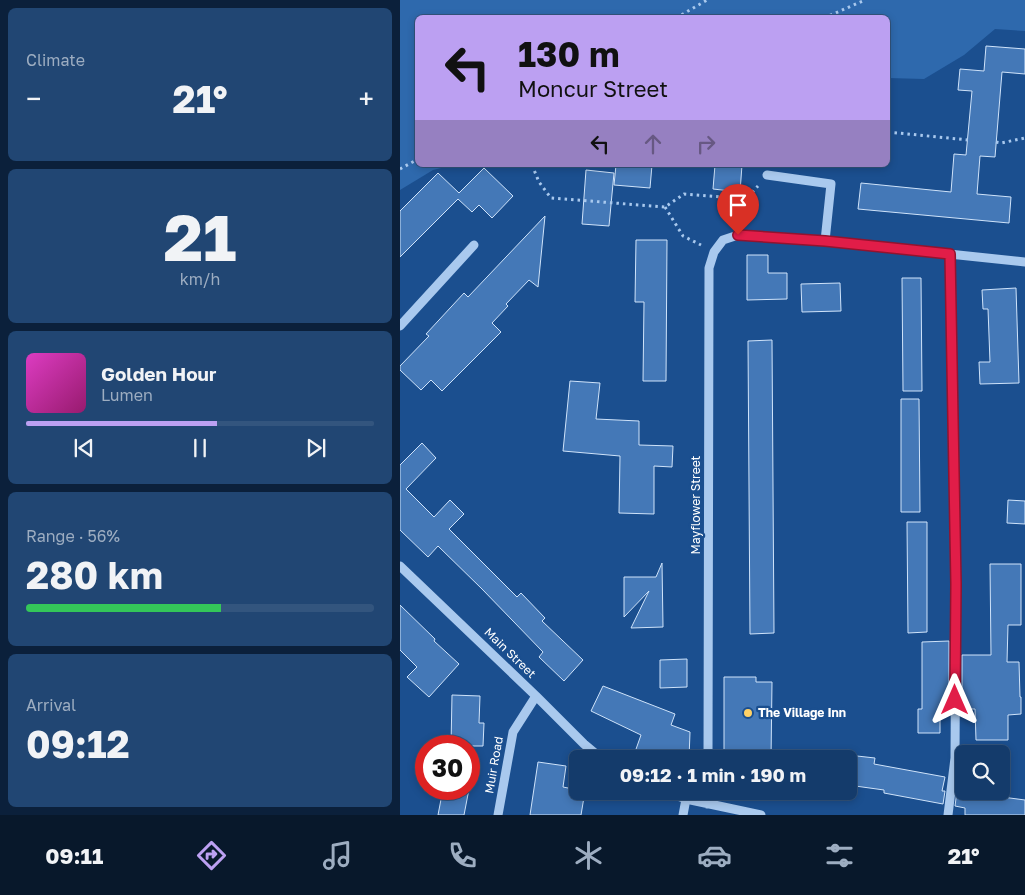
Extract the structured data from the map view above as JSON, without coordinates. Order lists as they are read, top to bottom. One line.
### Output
{"streets":{"street":["Mayflower Street","Main Street","Muir Road"]},"crossings":[["Main Street","Muir Road"]],"places":["The Village Inn"],"page":{"tile":["Climate",["21","km/h"],["Range · 56%","280 km"],["Arrival","09:12"]],"turn":["130 m","Moncur Street"],"heat":["−","21°","+"],"song":["Golden Hour","Lumen"],"limit":"30","trip":"09:12 · 1 min · 190 m","tabs":["09:11","21°"]}}
